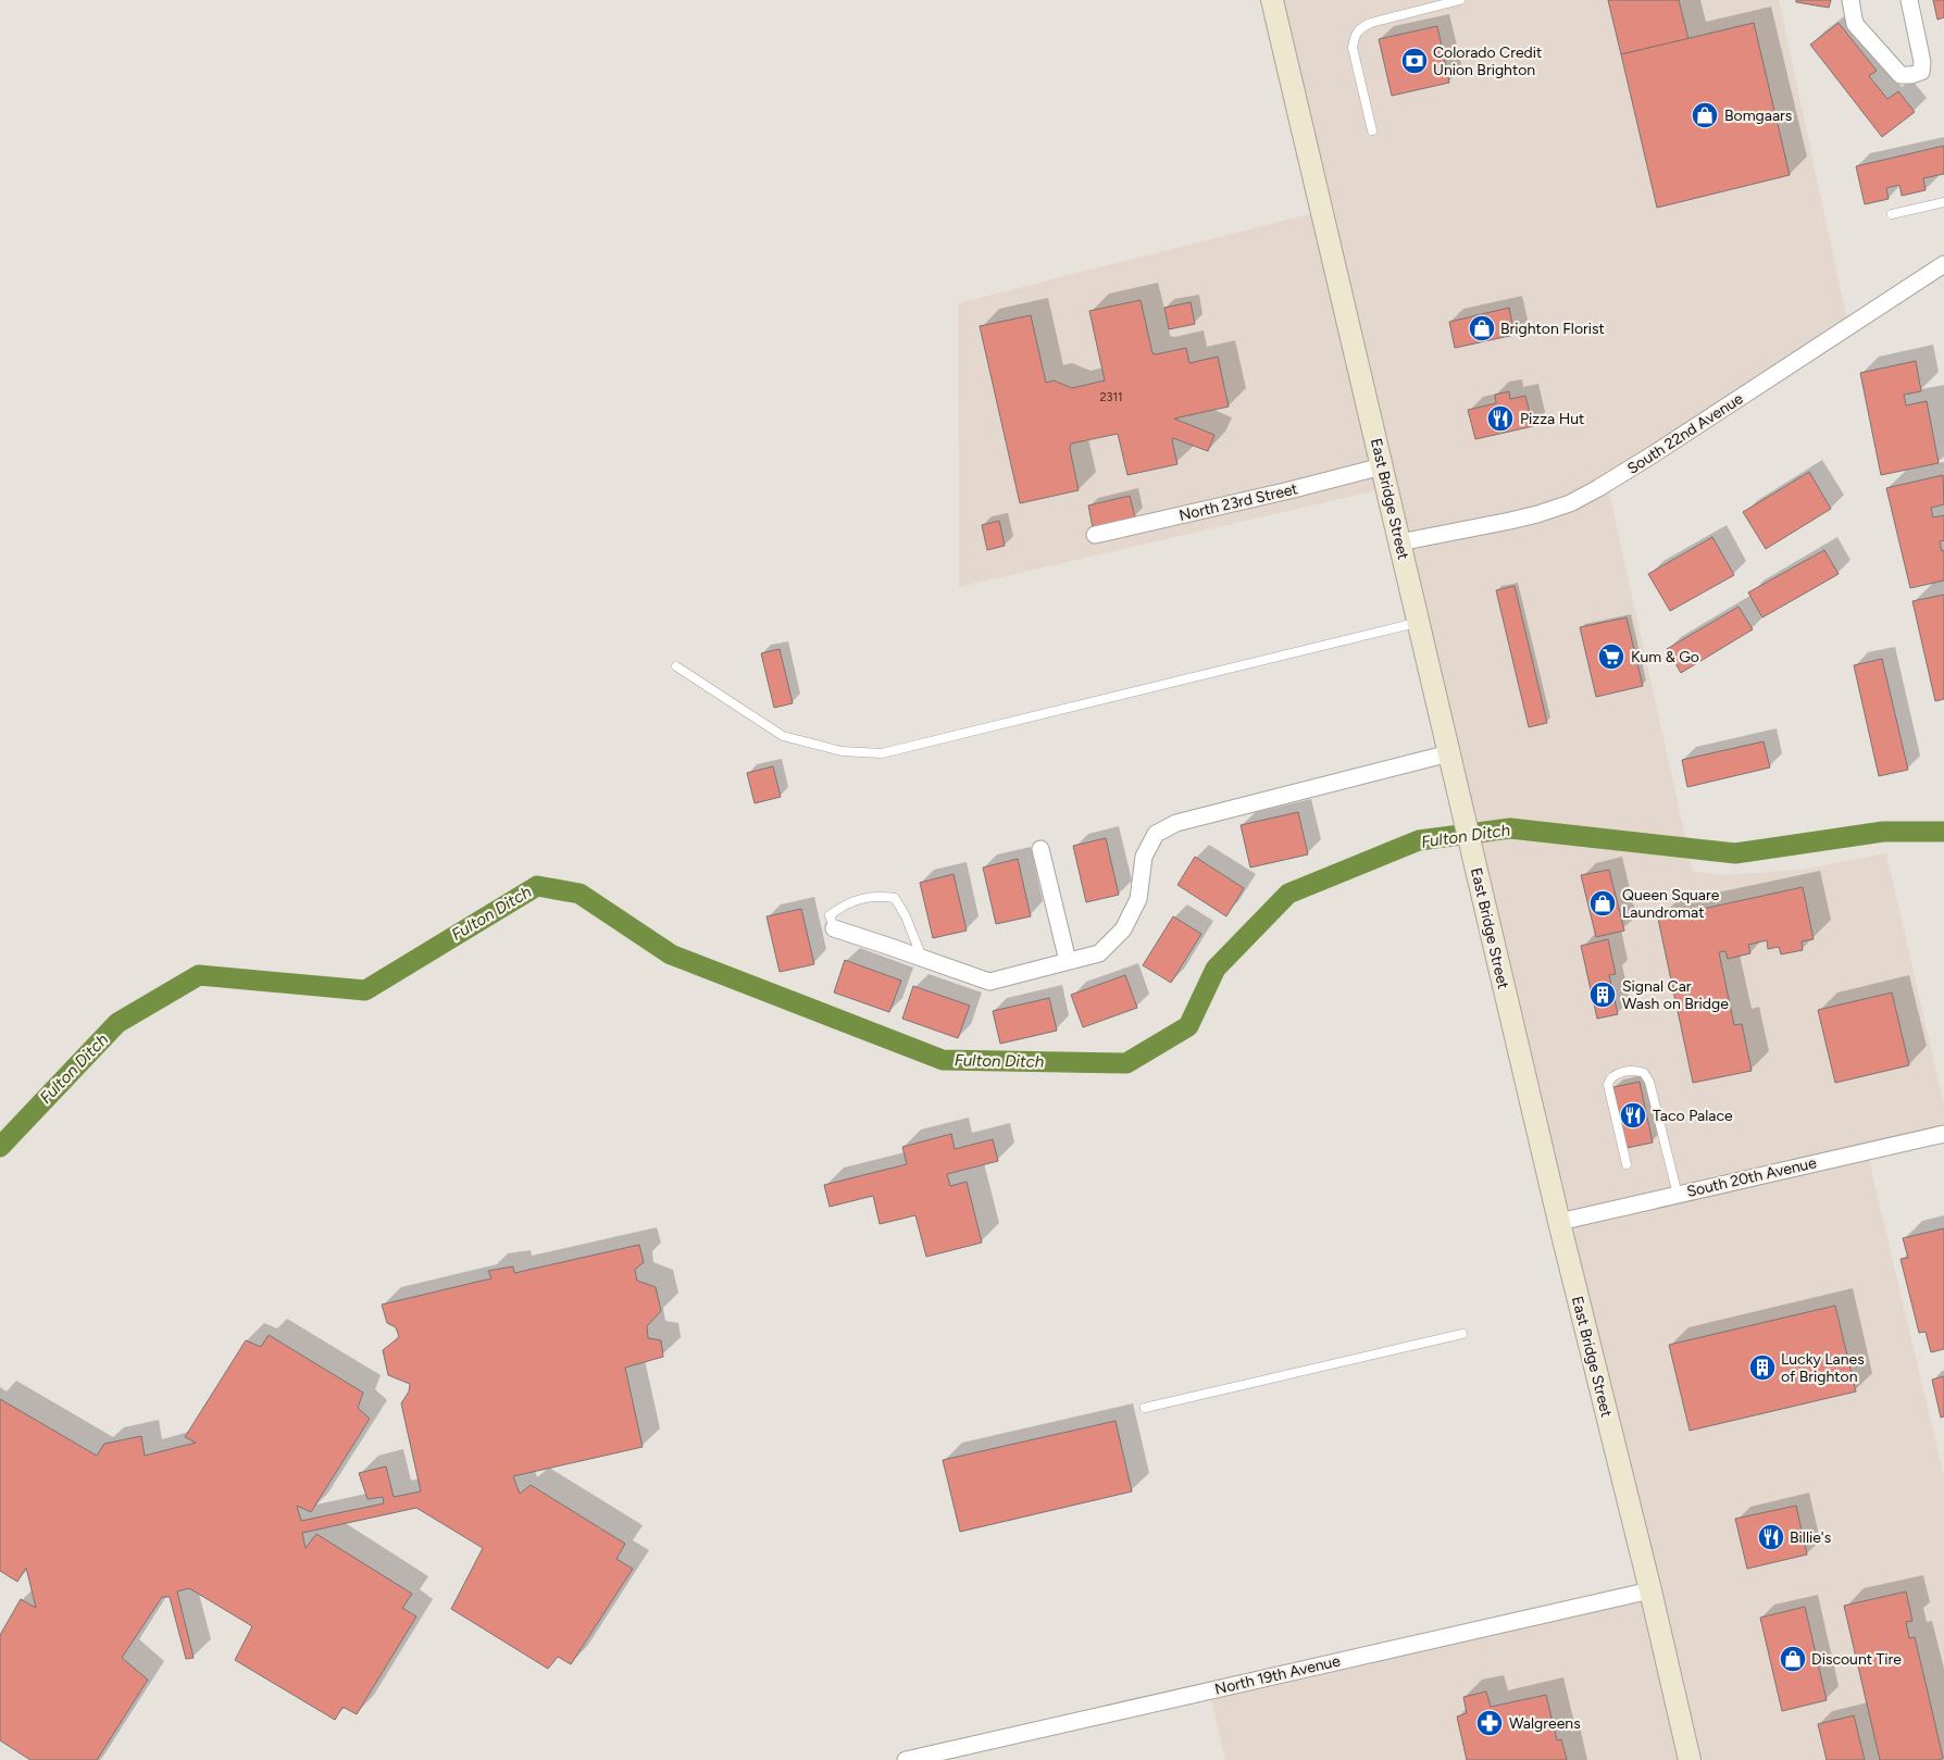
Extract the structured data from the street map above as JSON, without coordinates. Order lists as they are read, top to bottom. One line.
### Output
{"streets":{"main road":["East Bridge Street"],"street":["South 22nd Avenue","North 23rd Street","South 20th Avenue","North 19th Avenue"]},"crossings":[["South 22nd Avenue","East Bridge Street"],["East Bridge Street","North 23rd Street"],["East Bridge Street","South 20th Avenue"],["East Bridge Street","North 19th Avenue"]],"water":["Fulton Ditch"],"places":{"bank":["Colorado Credit Union Brighton"],"shop":["Bomgaars","Brighton Florist","Queen Square Laundromat","Discount Tire"],"restaurant":["Pizza Hut","Taco Palace","Billie's"],"supermarket":["Kum & Go"],"building":["Signal Car Wash on Bridge","Lucky Lanes of Brighton"],"pharmacy":["Walgreens"]},"house_numbers":["2311"]}
